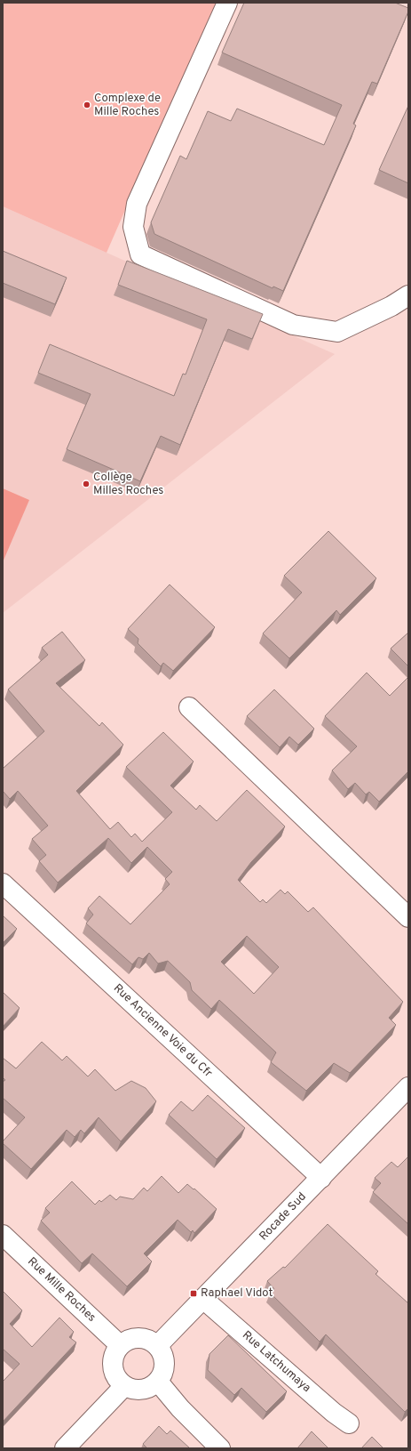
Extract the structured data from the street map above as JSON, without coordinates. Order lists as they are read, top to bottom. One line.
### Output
{"streets":{"street":["Rue Ancienne Voie du Cfr","Rocade Sud","Rue Mille Roches","Rue Latchumaya"]},"crossings":[["Rue Ancienne Voie du Cfr","Rocade Sud"],["Rocade Sud","Rue Mille Roches"],["Rocade Sud","Rue Latchumaya"]],"places":{"other":["Complexe de Mille Roches","Collège Milles Roches"],"transit":["Raphael Vidot"]}}
